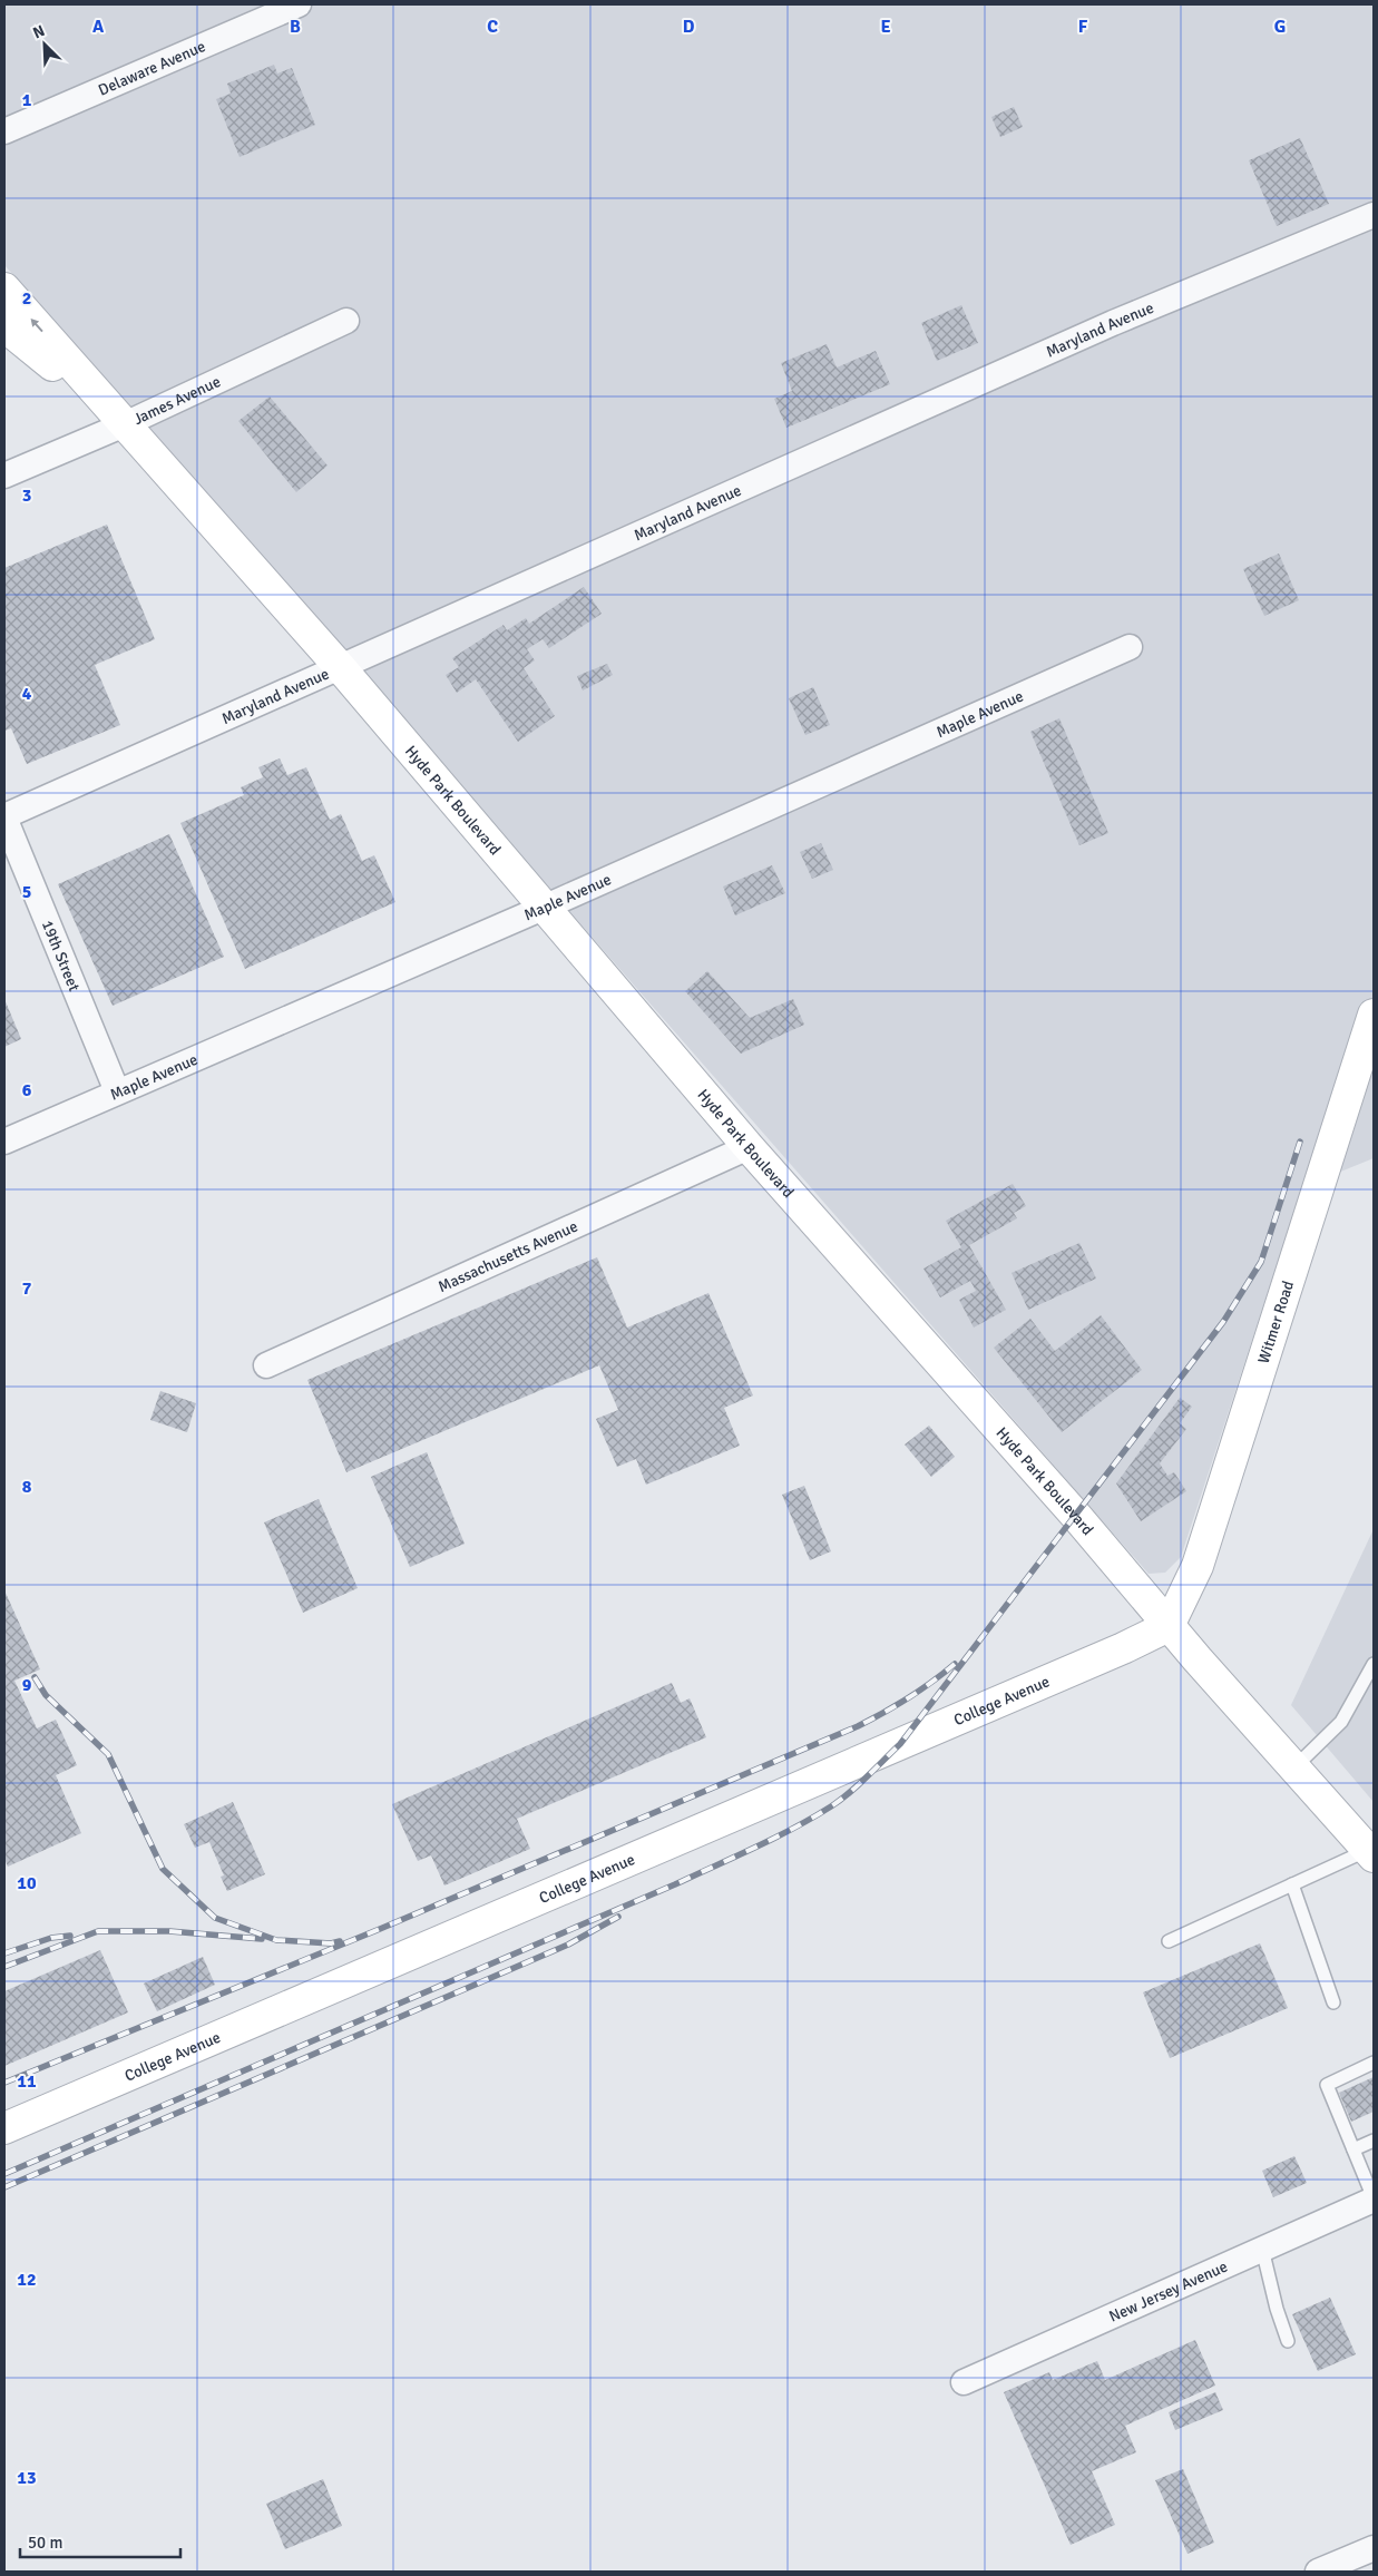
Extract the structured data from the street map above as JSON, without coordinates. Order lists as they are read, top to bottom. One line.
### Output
{"streets":{"main road":["Hyde Park Boulevard","Witmer Road","College Avenue"],"street":["Delaware Avenue","Maryland Avenue","James Avenue","Maple Avenue","19th Street","Massachusetts Avenue","New Jersey Avenue"]},"crossings":[["Maryland Avenue","Hyde Park Boulevard"],["Maryland Avenue","19th Street"],["James Avenue","Hyde Park Boulevard"],["Maple Avenue","Hyde Park Boulevard"],["Maple Avenue","19th Street"],["Hyde Park Boulevard","Massachusetts Avenue"],["Hyde Park Boulevard","Witmer Road"],["Hyde Park Boulevard","College Avenue"],["Witmer Road","College Avenue"]],"scale_bar":"50 m","north":"top left","grid":{"columns":["A","B","C","D","E","F","G"],"rows":["1","2","3","4","5","6","7","8","9","10","11","12","13"]}}
